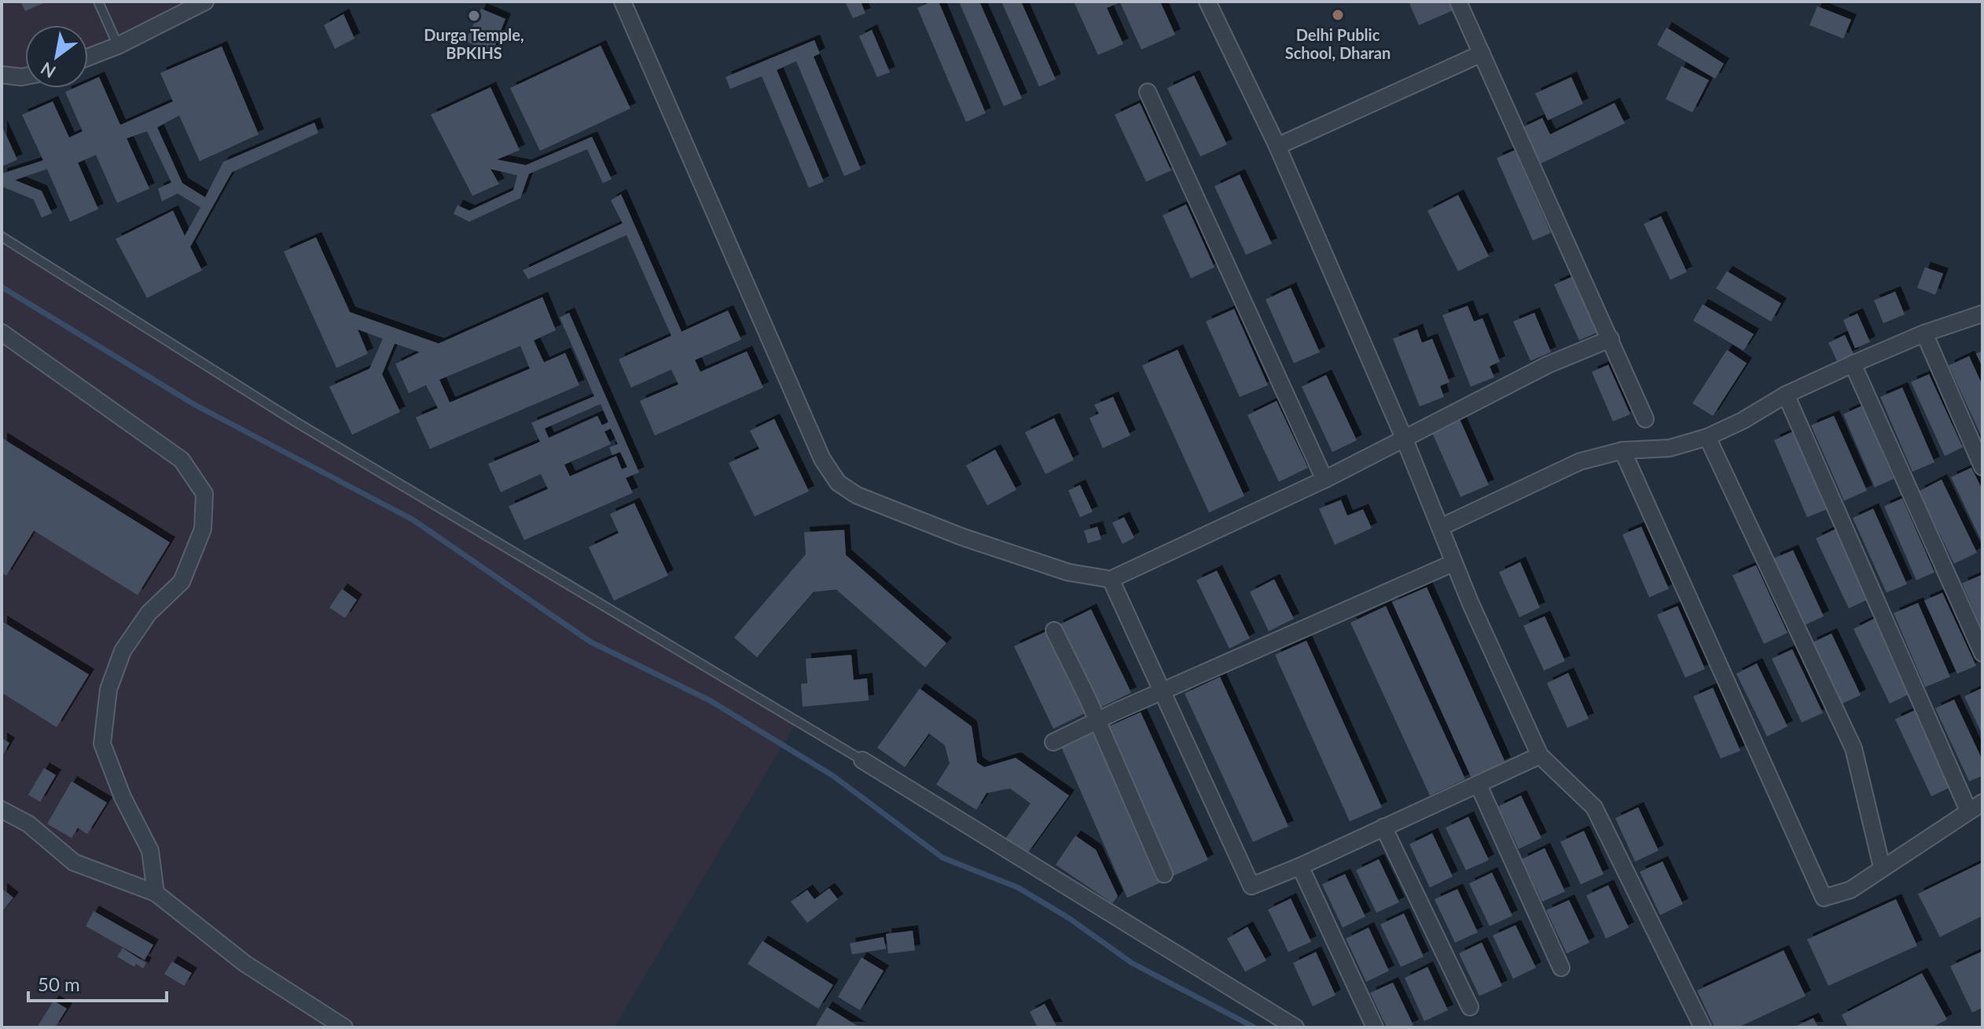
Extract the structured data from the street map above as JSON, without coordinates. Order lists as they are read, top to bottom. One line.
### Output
{"places":["Delhi Public School, Dharan","Durga Temple, BPKIHS"],"scale_bar":"50 m","north":"bottom left"}
